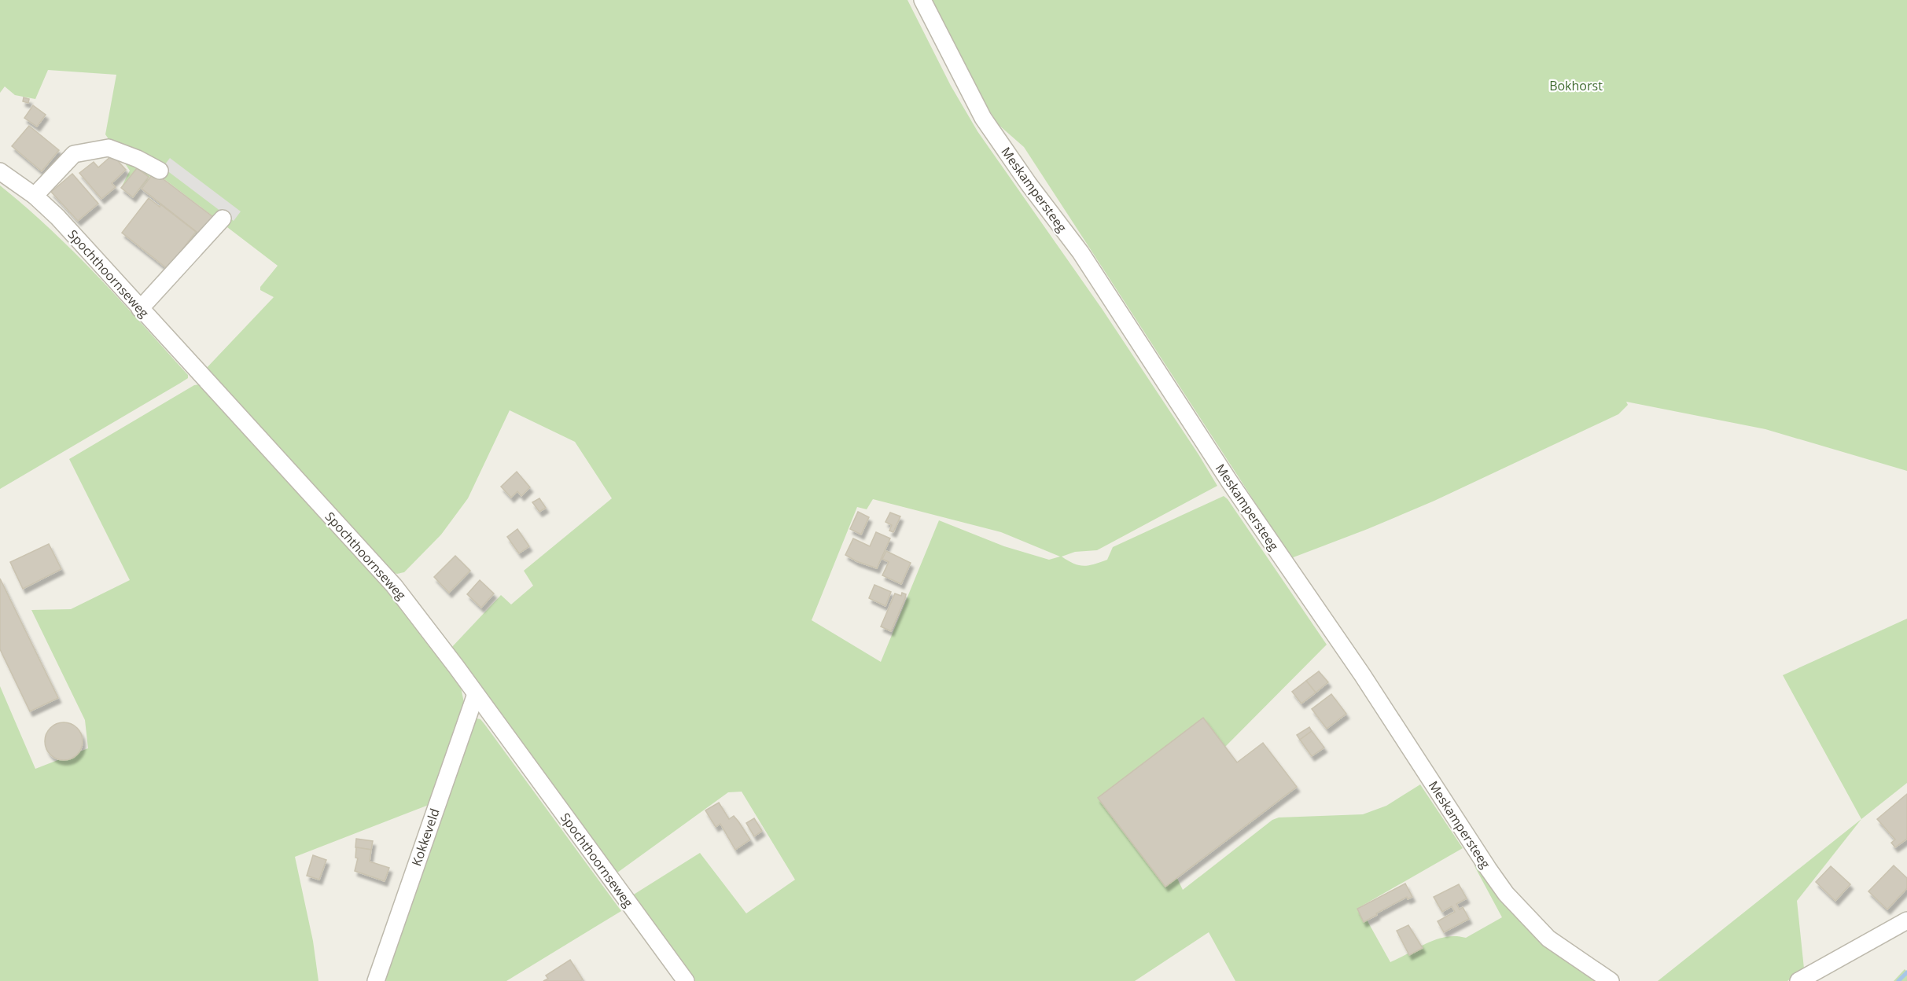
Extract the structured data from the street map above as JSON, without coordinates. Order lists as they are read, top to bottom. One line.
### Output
{"streets":{"street":["Meskampersteeg","Spochthoornseweg","Kokkeveld"]},"crossings":[["Spochthoornseweg","Kokkeveld"]],"parks":["Bokhorst"]}
